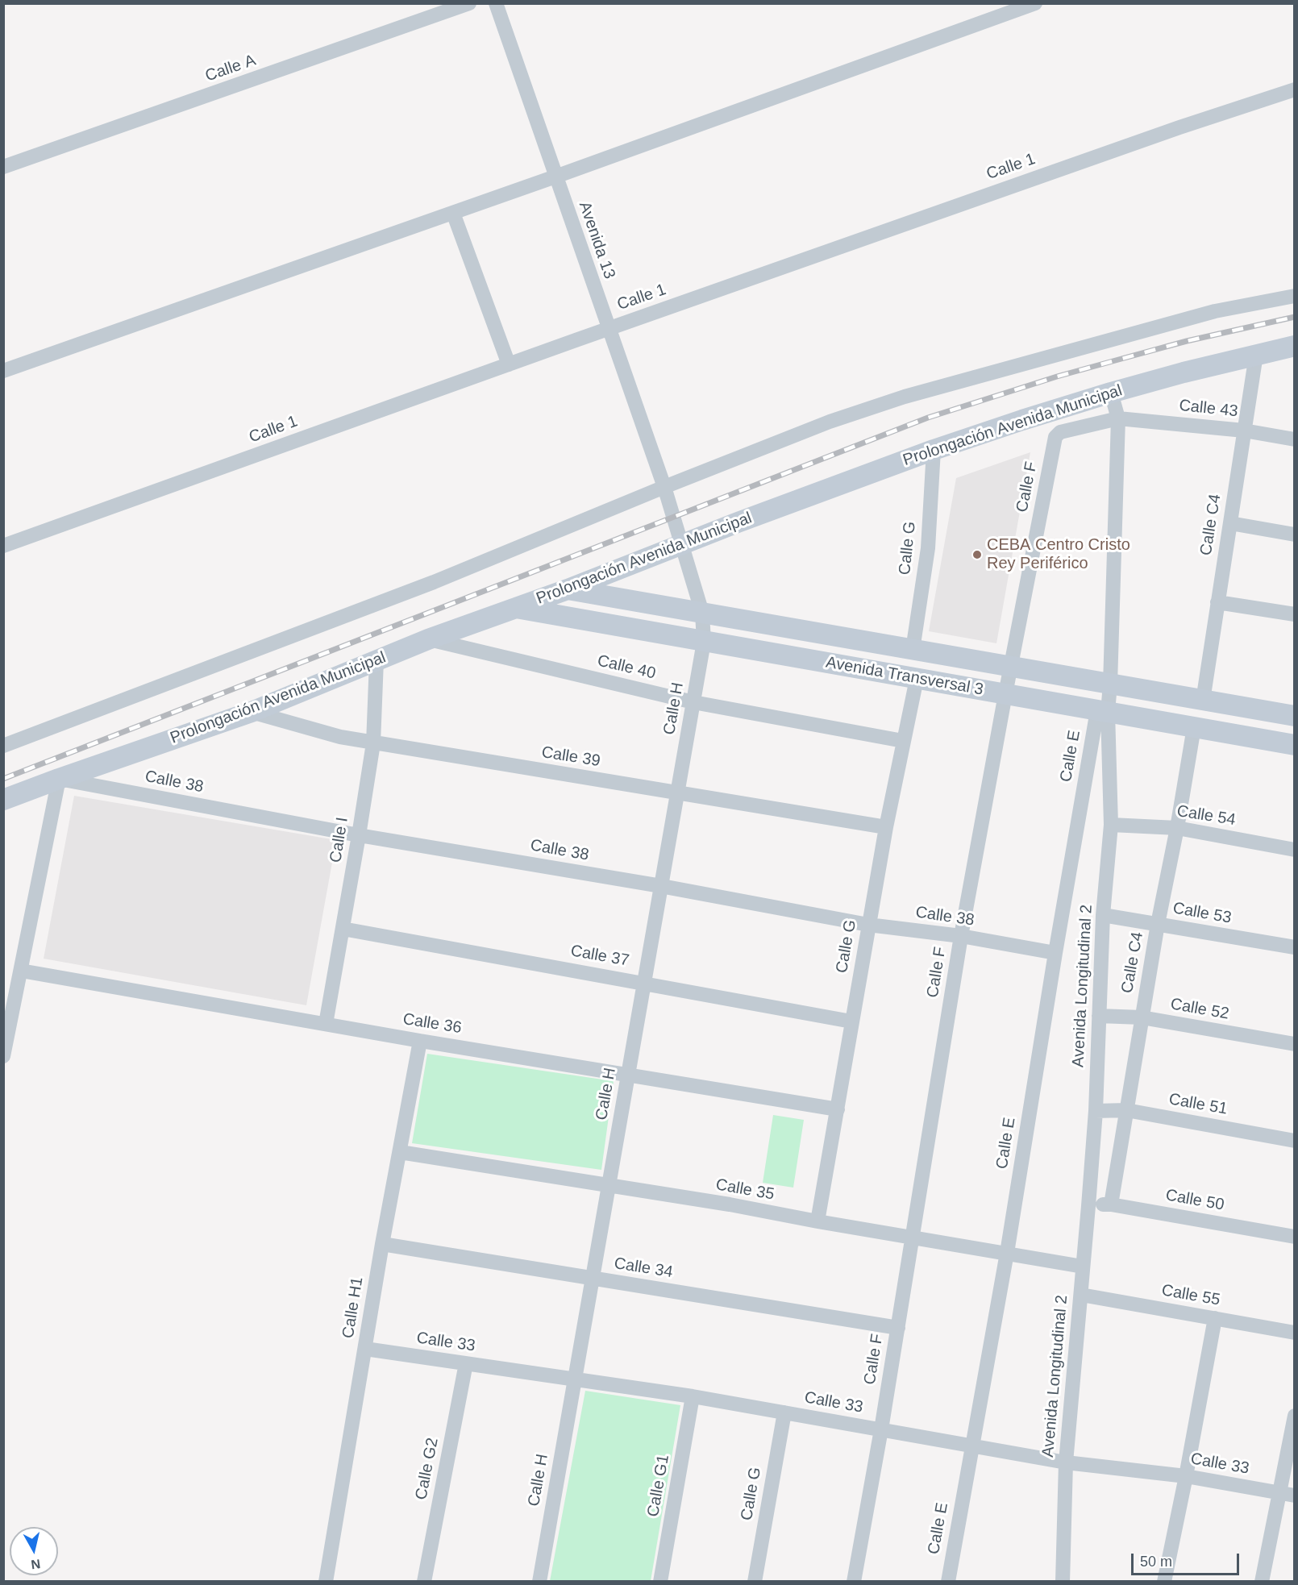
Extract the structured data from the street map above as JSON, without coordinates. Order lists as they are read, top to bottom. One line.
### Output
{"streets":{"street":["Calle A","Calle 1","Avenida 13","Calle 43","Prolongación Avenida Municipal","Calle F","Calle C4","Calle G","Calle 40","Avenida Transversal 3","Calle H","Calle E","Calle 39","Calle 38","Calle 54","Calle I","Calle 53","Calle 37","Avenida Longitudinal 2","Calle 52","Calle 36","Calle 51","Calle 35","Calle 50","Calle 34","Calle 55","Calle H1","Calle 33","Calle G2","Calle G1"]},"crossings":[["Calle 1","Avenida 13"],["Avenida 13","Prolongación Avenida Municipal"],["Avenida 13","Avenida Transversal 3"],["Avenida 13","Calle H"],["Calle 43","Calle F"],["Calle 43","Calle C4"],["Calle 43","Avenida Longitudinal 2"],["Prolongación Avenida Municipal","Calle C4"],["Prolongación Avenida Municipal","Calle G"],["Prolongación Avenida Municipal","Calle 40"],["Prolongación Avenida Municipal","Avenida Transversal 3"],["Prolongación Avenida Municipal","Calle 39"],["Prolongación Avenida Municipal","Calle 38"],["Prolongación Avenida Municipal","Calle I"],["Prolongación Avenida Municipal","Avenida Longitudinal 2"],["Calle F","Avenida Transversal 3"],["Calle F","Calle 38"],["Calle F","Avenida Longitudinal 2"],["Calle F","Calle 35"],["Calle F","Calle 34"],["Calle F","Calle 33"],["Calle C4","Avenida Transversal 3"],["Calle C4","Calle 54"],["Calle C4","Calle 53"],["Calle C4","Calle 52"],["Calle C4","Calle 51"],["Calle C4","Calle 50"],["Calle G","Calle 40"],["Calle G","Avenida Transversal 3"],["Calle G","Calle 39"],["Calle G","Calle 38"],["Calle G","Calle 37"],["Calle G","Calle 36"],["Calle G","Calle 35"],["Calle G","Calle 33"],["Calle 40","Calle H"],["Avenida Transversal 3","Calle H"],["Avenida Transversal 3","Calle E"],["Avenida Transversal 3","Avenida Longitudinal 2"],["Calle H","Calle 39"],["Calle H","Calle 38"],["Calle H","Calle 37"],["Calle H","Calle 36"],["Calle H","Calle 35"],["Calle H","Calle 34"],["Calle H","Calle 33"],["Calle E","Calle 38"],["Calle E","Avenida Longitudinal 2"],["Calle E","Calle 35"],["Calle E","Calle 33"],["Calle 39","Calle I"],["Calle 38","Calle I"],["Calle 54","Avenida Longitudinal 2"],["Calle I","Calle 37"],["Calle I","Calle 36"],["Calle 53","Avenida Longitudinal 2"],["Avenida Longitudinal 2","Calle 52"],["Avenida Longitudinal 2","Calle 51"],["Avenida Longitudinal 2","Calle 35"],["Avenida Longitudinal 2","Calle 50"],["Avenida Longitudinal 2","Calle 55"],["Avenida Longitudinal 2","Calle 33"],["Calle 36","Calle H1"],["Calle 35","Calle H1"],["Calle 34","Calle H1"],["Calle H1","Calle 33"],["Calle 33","Calle G2"],["Calle 33","Calle G1"]],"places":["CEBA Centro Cristo Rey Periférico"],"scale_bar":"50 m","north":"bottom"}
